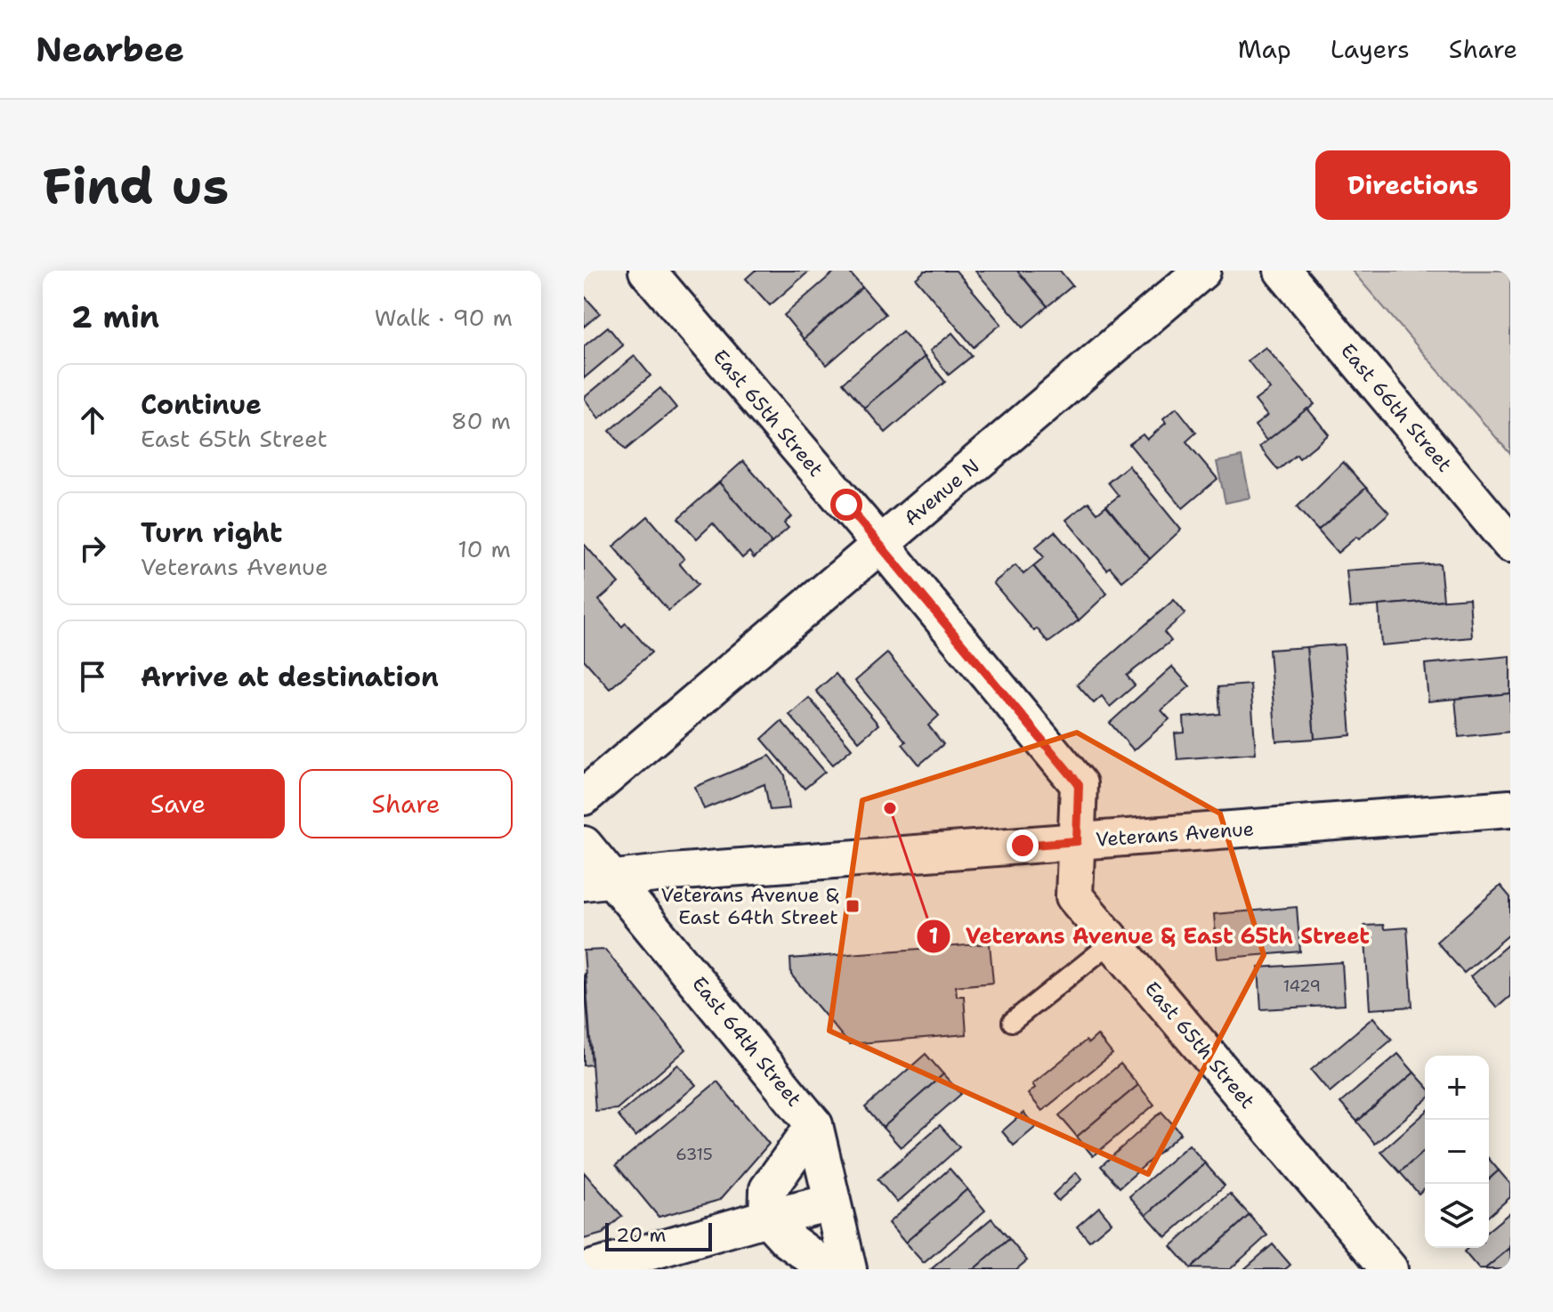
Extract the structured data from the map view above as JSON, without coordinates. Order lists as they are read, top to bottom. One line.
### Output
{"streets":{"street":["East 66th Street","East 65th Street","Avenue N","Veterans Avenue","East 64th Street"]},"crossings":[["East 65th Street","Avenue N"],["East 65th Street","Veterans Avenue"],["Veterans Avenue","East 64th Street"]],"places":{"other":["Veterans Avenue & East 65th Street"],"transit":["Veterans Avenue & East 64th Street"]},"house_numbers":["1429","6315"],"scale_bar":"20 m","page":{"header":"Nearbee","nav":["Map","Layers","Share"],"buttons":["Directions",["Save","Share"]],"title":"Find us","heading":["2 min","Walk · 90 m"],"list":[["Continue","East 65th Street","80 m"],["Turn right","Veterans Avenue","10 m"],"Arrive at destination"],"map_buttons":["+","−"],"scale":"20 m"}}
